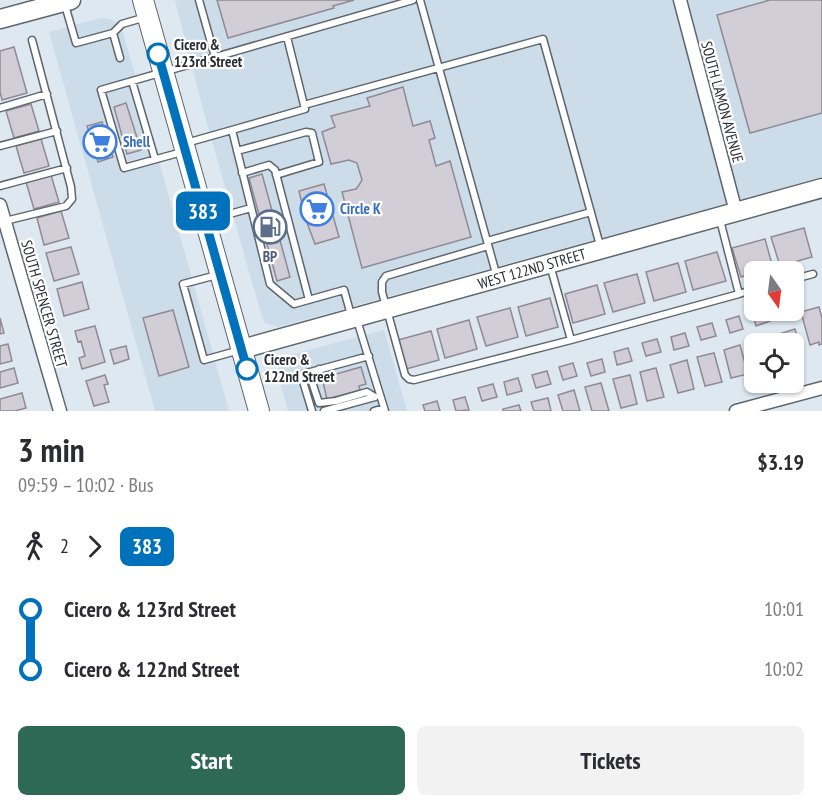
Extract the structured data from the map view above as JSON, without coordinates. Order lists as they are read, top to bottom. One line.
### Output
{"streets":{"street":["SOUTH LAMON AVENUE","WEST 122ND STREET","SOUTH SPENCER STREET"]},"crossings":[["SOUTH LAMON AVENUE","WEST 122ND STREET"]],"places":{"other":["Cicero & 123rd Street","Cicero & 122nd Street"],"supermarket":["Shell","Circle K"],"fuel station":["BP"]},"lines":["bus line 383"],"north":"bottom","page":{"on_map":"383","heading":["3 min","09:59 – 10:02 · Bus","$3.19"],"legs":["2","383"],"list":[{"name":"Cicero & 123rd Street","value":"10:01"},{"name":"Cicero & 122nd Street","value":"10:02"}],"buttons":["Start","Tickets"]}}
